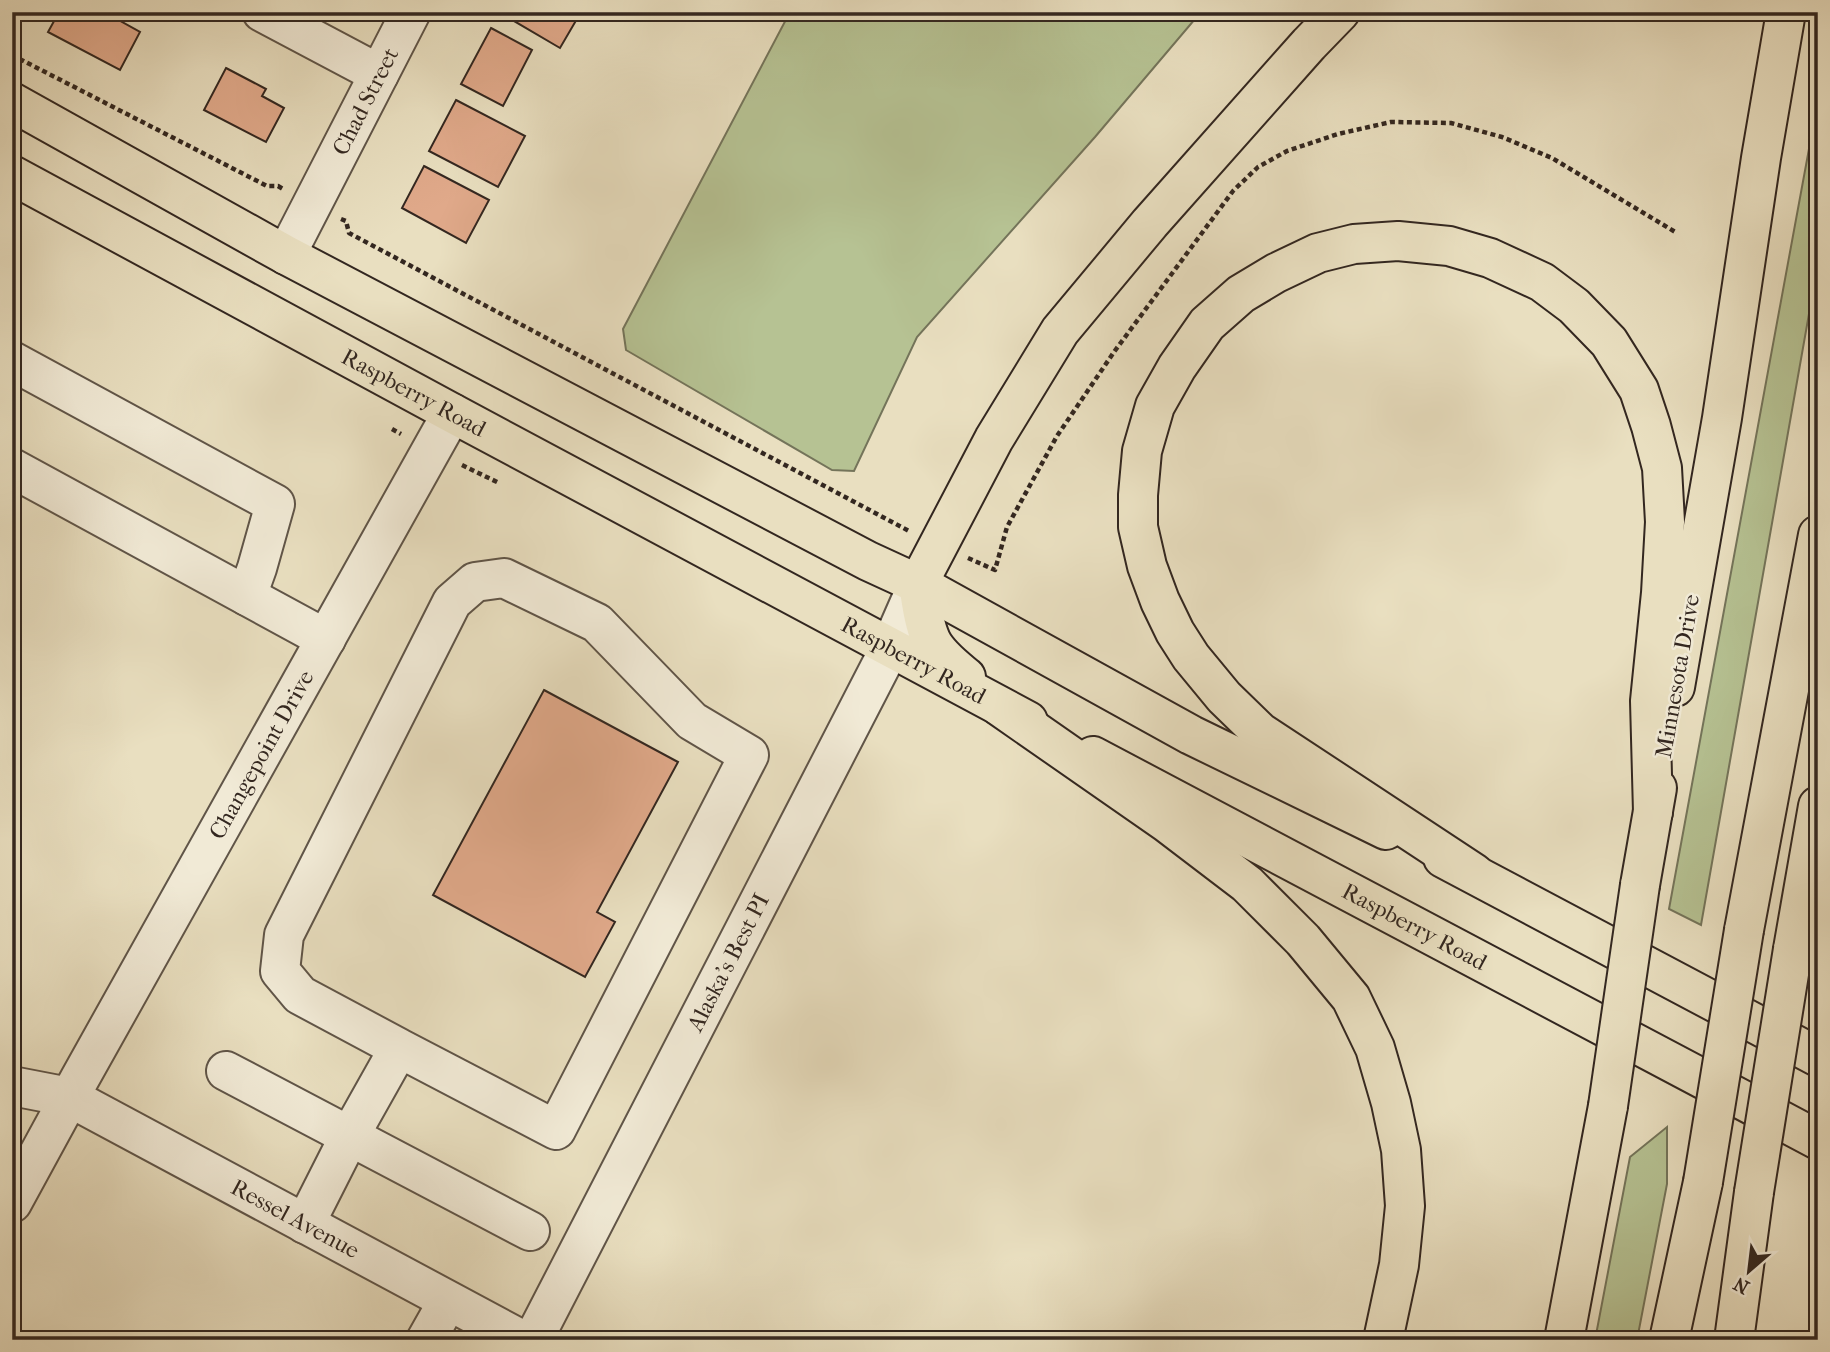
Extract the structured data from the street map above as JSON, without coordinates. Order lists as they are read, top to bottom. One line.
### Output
{"streets":{"main road":["Raspberry Road","Minnesota Drive"],"street":["Chad Street","Changepoint Drive","Alaska's Best PI","Ressel Avenue"]},"crossings":[["Raspberry Road","Changepoint Drive"],["Raspberry Road","Alaska's Best PI"],["Changepoint Drive","Ressel Avenue"]],"north":"bottom left"}
